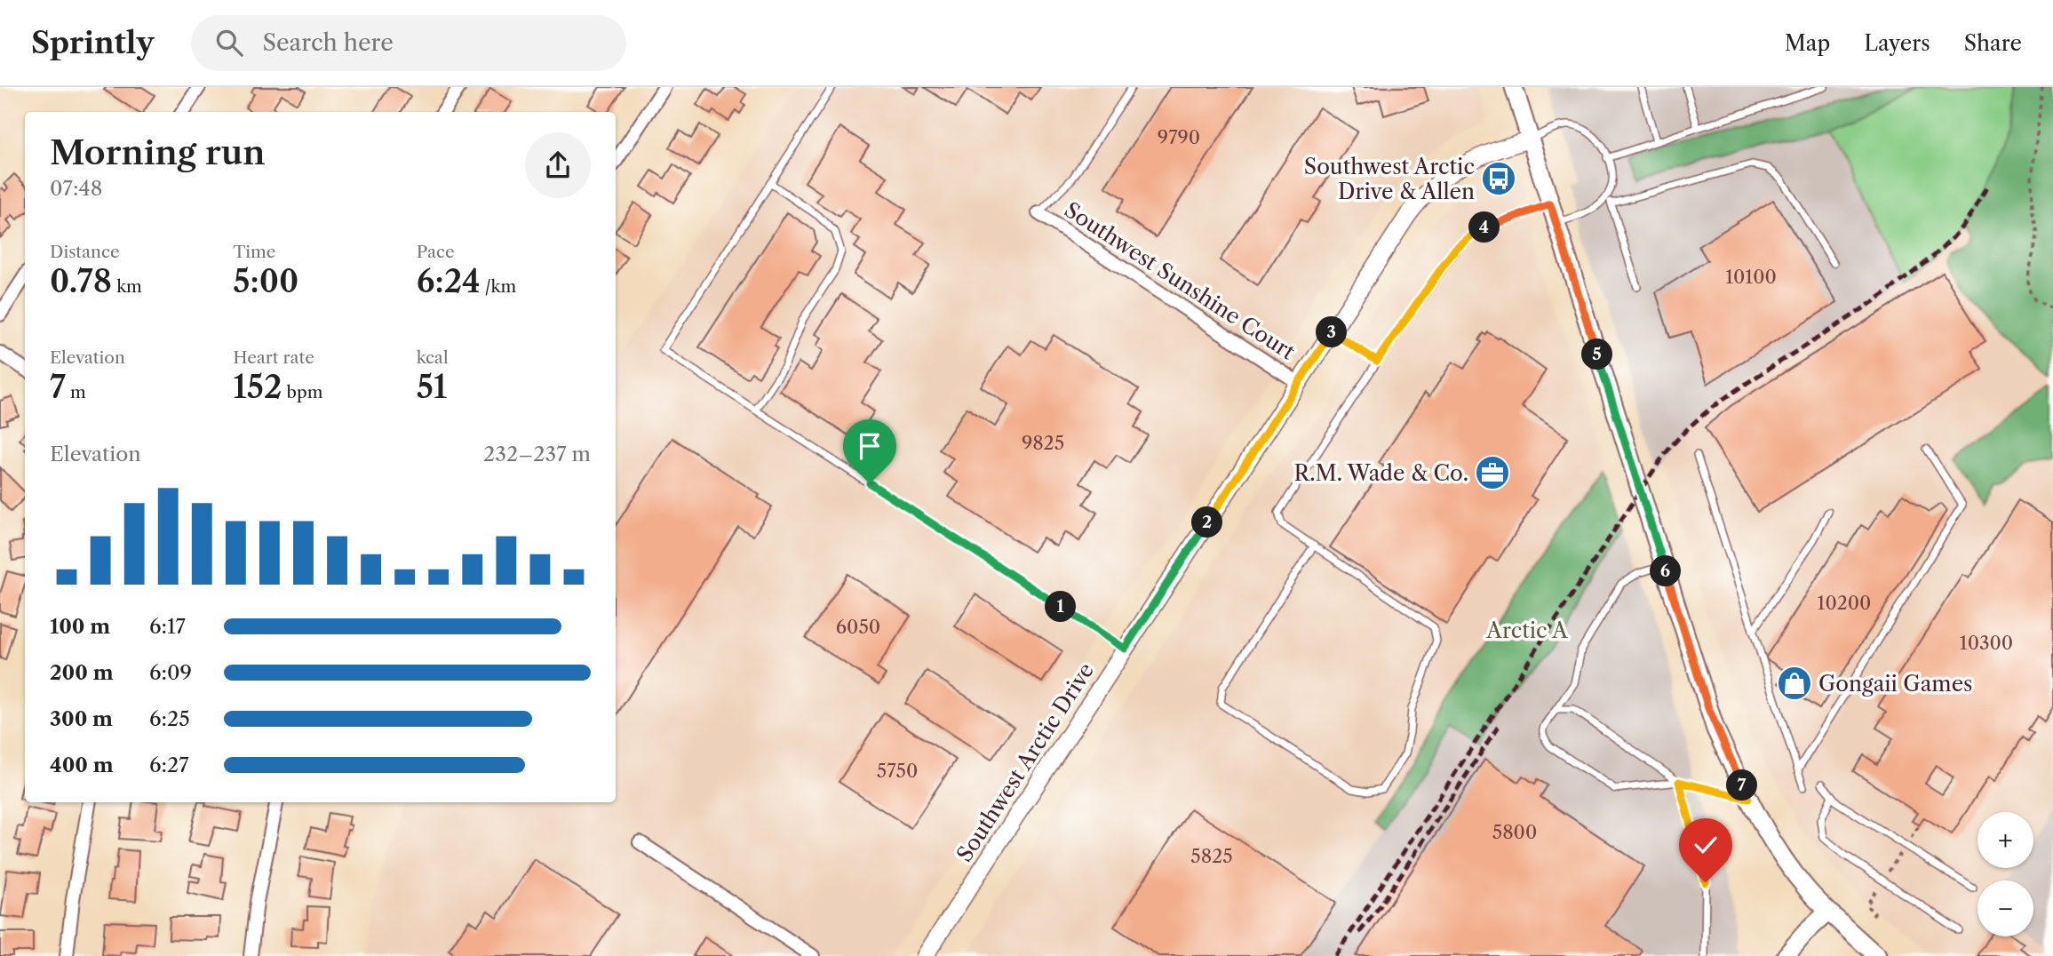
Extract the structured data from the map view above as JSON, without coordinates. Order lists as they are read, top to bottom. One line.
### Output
{"streets":{"street":["Southwest Sunshine Court","Southwest Arctic Drive"]},"crossings":[["Southwest Sunshine Court","Southwest Arctic Drive"]],"parks":["Arctic A"],"places":{"bus stop":["Southwest Arctic Drive & Allen"],"office":["R.M. Wade & Co."],"shop":["Gongaii Games"]},"house_numbers":["9790","10100","9825","10200","6050","10300","5750","5800","5825"],"page":{"header":"Sprintly","search":"Search here","nav":["Map","Layers","Share"],"heading":["Morning run","07:48"],"pins":["4","3","5","2","6","1","7"],"stats":[["Distance","0.78 km"],["Time","5:00"],["Pace","6:24 /km"],["Elevation","7 m"],["Heart rate","152 bpm"],["kcal","51"]],"chart":["Elevation","232–237 m"],"list":[{"name":"100 m","note":"6:17"},{"name":"200 m","note":"6:09"},{"name":"300 m","note":"6:25"},{"name":"400 m","note":"6:27"}],"map_buttons":["+","−"]}}
